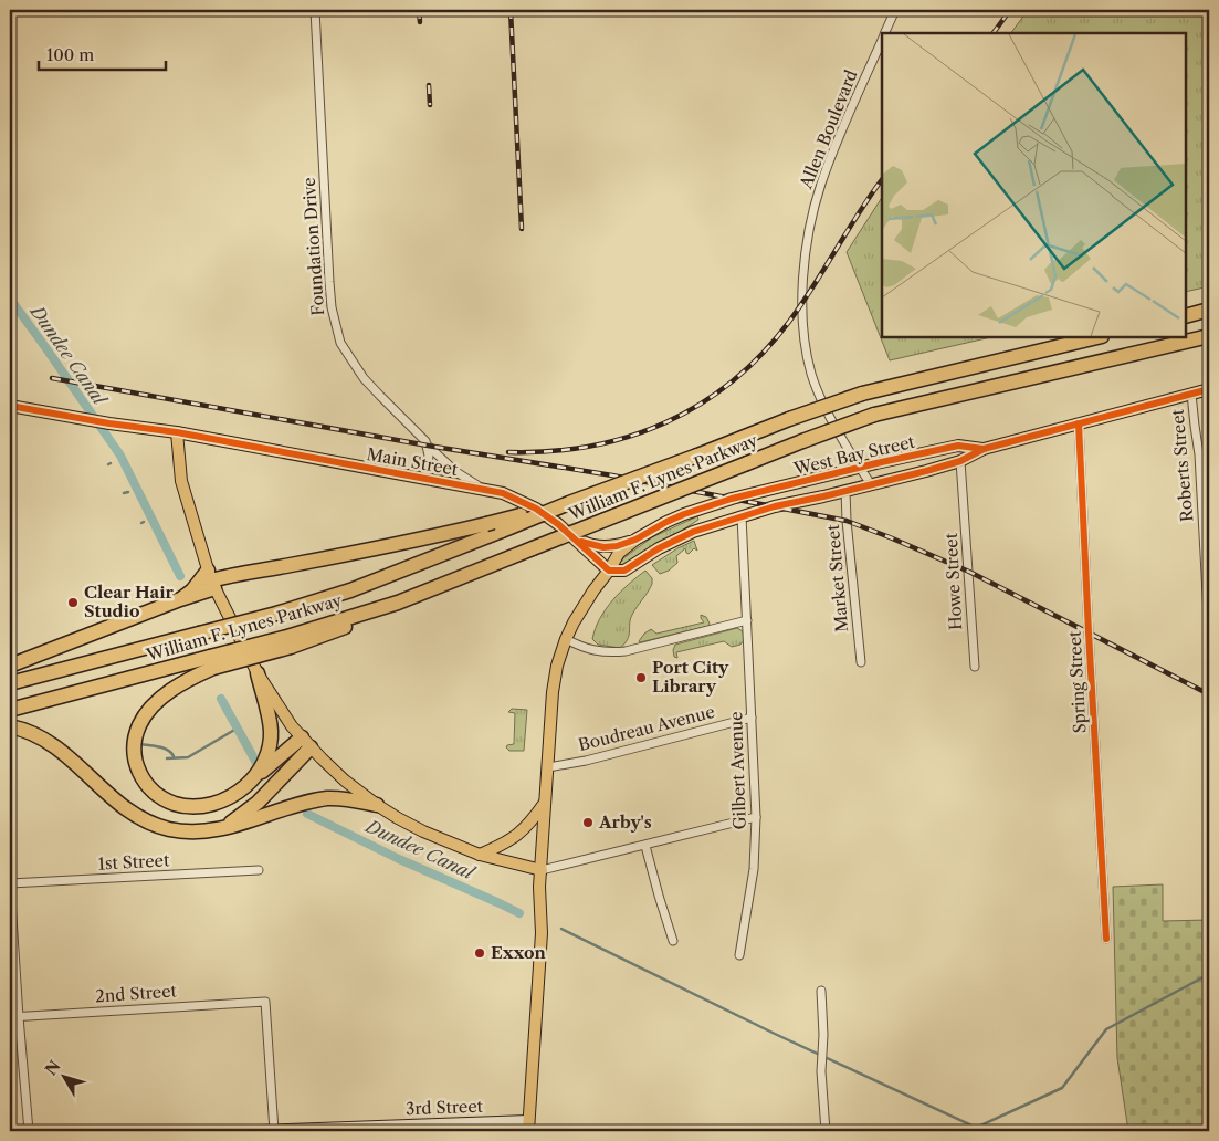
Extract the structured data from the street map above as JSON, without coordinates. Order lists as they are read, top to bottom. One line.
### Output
{"streets":{"highway":["William F. Lynes Parkway"],"main road":["West Bay Street","Main Street"],"street":["Allen Boulevard","Foundation Drive","Roberts Street","Market Street","Howe Street","Spring Street","Boudreau Avenue","Gilbert Avenue","1st Street","2nd Street","3rd Street"]},"crossings":[["Allen Boulevard","West Bay Street"],["Foundation Drive","Main Street"],["West Bay Street","Roberts Street"],["West Bay Street","Market Street"],["West Bay Street","Howe Street"],["West Bay Street","Spring Street"],["West Bay Street","Gilbert Avenue"],["Boudreau Avenue","Gilbert Avenue"],["2nd Street","3rd Street"]],"water":["Dundee Canal"],"places":["Clear Hair Studio","Port City Library","Arby's","Exxon"],"scale_bar":"100 m","north":"top left"}
